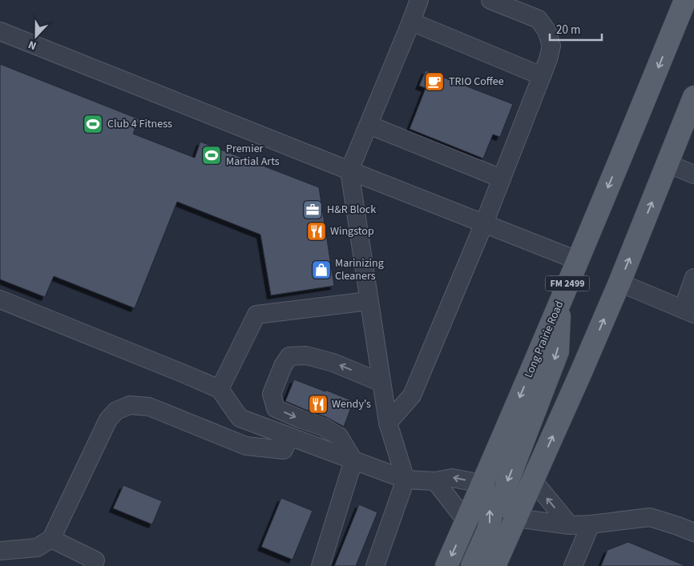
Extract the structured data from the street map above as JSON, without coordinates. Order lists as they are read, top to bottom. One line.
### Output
{"streets":{"main road":["FM 2499","Long Prairie Road"]},"places":{"cafe":["TRIO Coffee"],"sports":["Club 4 Fitness","Premier Martial Arts"],"office":["H&R Block"],"restaurant":["Wingstop","Wendy's"],"shop":["Marinizing Cleaners"]},"scale_bar":"20 m","north":"bottom"}
